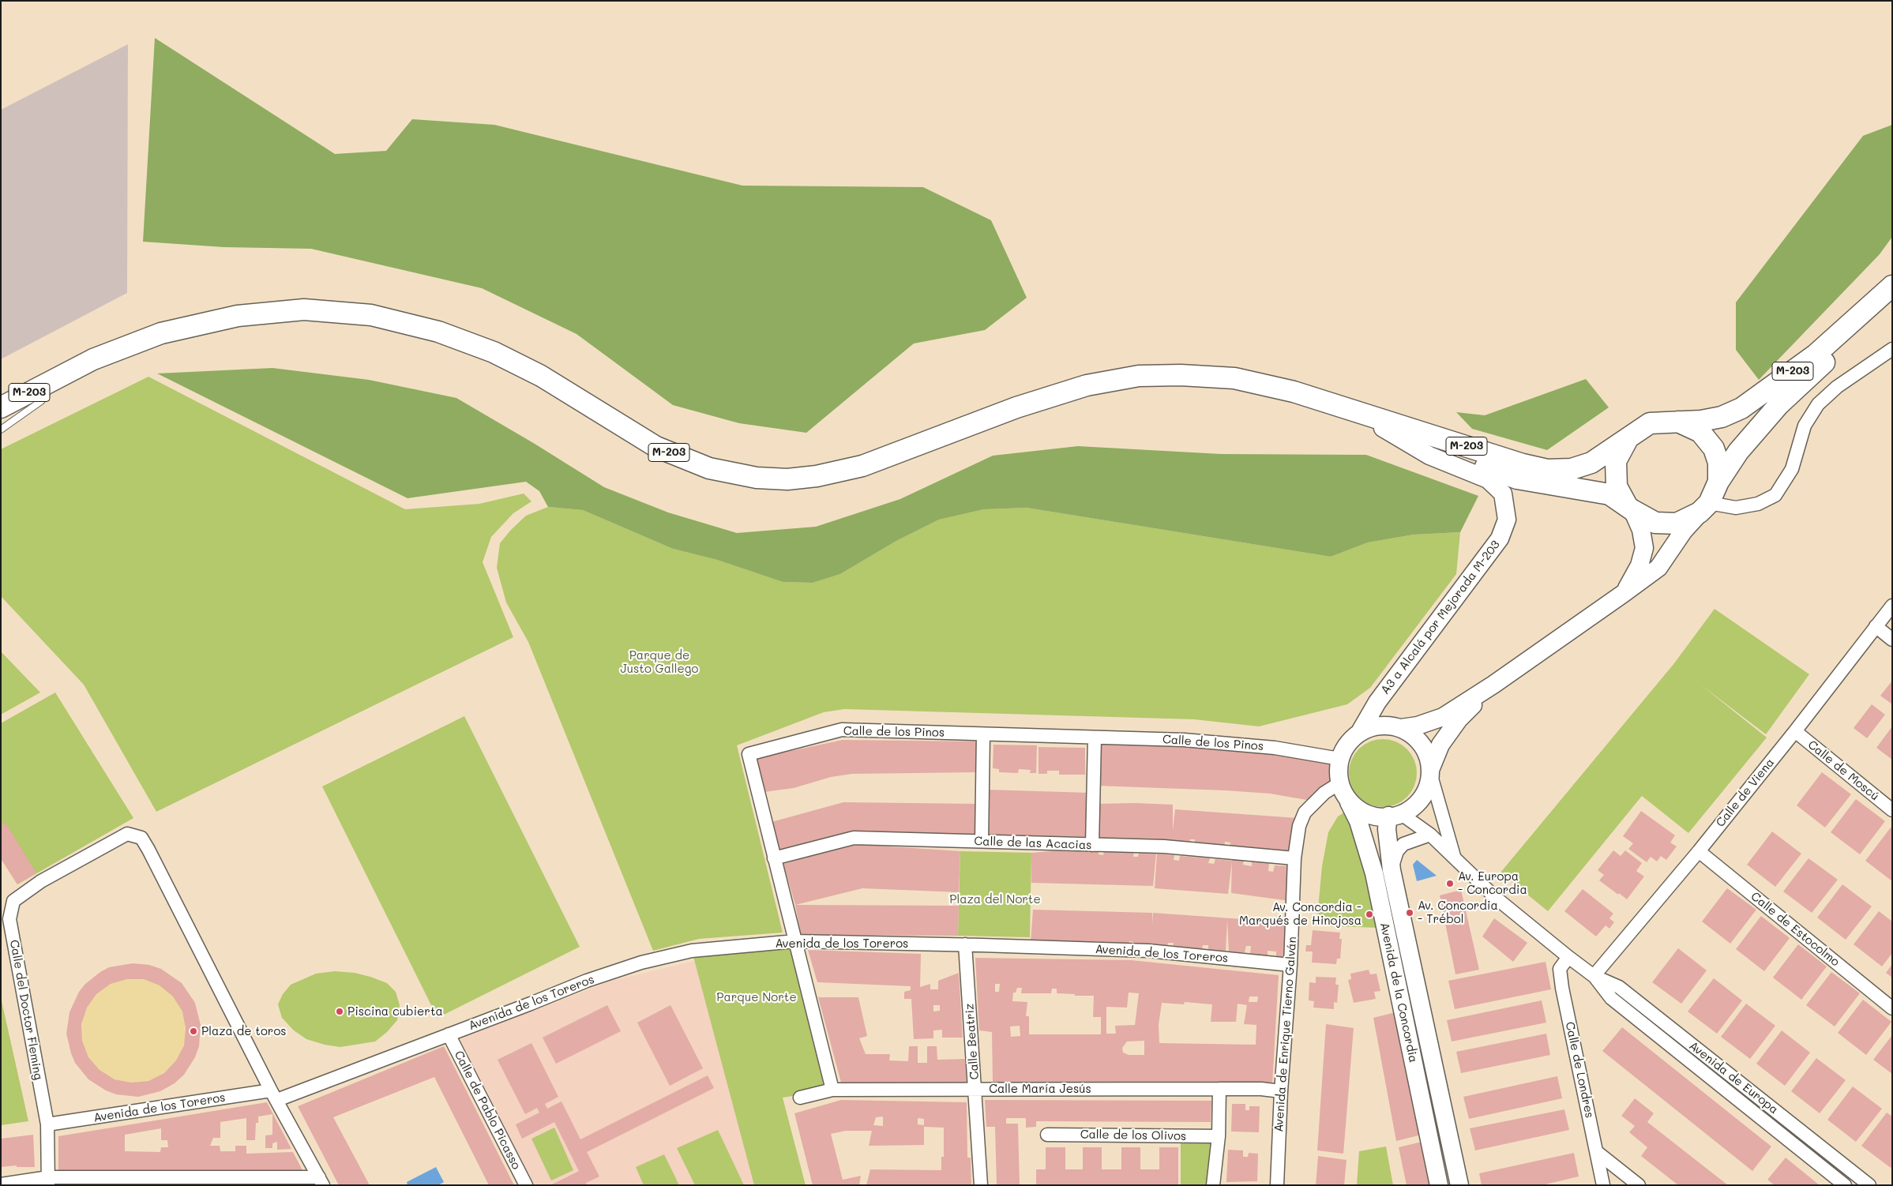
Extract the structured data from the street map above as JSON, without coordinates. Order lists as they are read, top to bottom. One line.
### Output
{"streets":{"main road":["M-203"],"street":["A3 a Alcalá por Mejorada M-203","Calle de los Pinos","Calle de Moscú","Calle de Viena","Calle de las Acacias","Calle de Estocolmo","Avenida de los Toreros","Avenida de la Concordia","Calle del Doctor Fleming","Avenida de Enrique Tierno Galván","Calle Beatriz","Calle de Londres","Avenida de Europa","Calle María Jesús","Calle de Pablo Picasso","Calle de los Olivos"]},"crossings":[["M-203","A3 a Alcalá por Mejorada M-203"],["A3 a Alcalá por Mejorada M-203","Calle de los Pinos"],["A3 a Alcalá por Mejorada M-203","Avenida de la Concordia"],["A3 a Alcalá por Mejorada M-203","Avenida de Enrique Tierno Galván"],["A3 a Alcalá por Mejorada M-203","Avenida de Europa"],["Calle de los Pinos","Calle de las Acacias"],["Calle de los Pinos","Avenida de los Toreros"],["Calle de los Pinos","Avenida de la Concordia"],["Calle de los Pinos","Avenida de Enrique Tierno Galván"],["Calle de los Pinos","Avenida de Europa"],["Calle de los Pinos","Calle María Jesús"],["Calle de Moscú","Calle de Viena"],["Calle de Viena","Calle de Estocolmo"],["Calle de Viena","Avenida de Europa"],["Calle de las Acacias","Avenida de Enrique Tierno Galván"],["Avenida de los Toreros","Calle del Doctor Fleming"],["Avenida de los Toreros","Avenida de Enrique Tierno Galván"],["Avenida de los Toreros","Calle Beatriz"],["Avenida de los Toreros","Calle de Pablo Picasso"],["Avenida de la Concordia","Avenida de Enrique Tierno Galván"],["Avenida de la Concordia","Avenida de Europa"],["Avenida de Enrique Tierno Galván","Avenida de Europa"],["Avenida de Enrique Tierno Galván","Calle María Jesús"],["Calle Beatriz","Calle María Jesús"],["Calle de Londres","Avenida de Europa"]],"parks":["Parque de Justo Gallego","Plaza del Norte","Parque Norte"],"places":["Av. Europa - Concordia","Av. Concordia - Trébol","Av. Concordia - Marqués de Hinojosa","Piscina cubierta","Plaza de toros"]}
